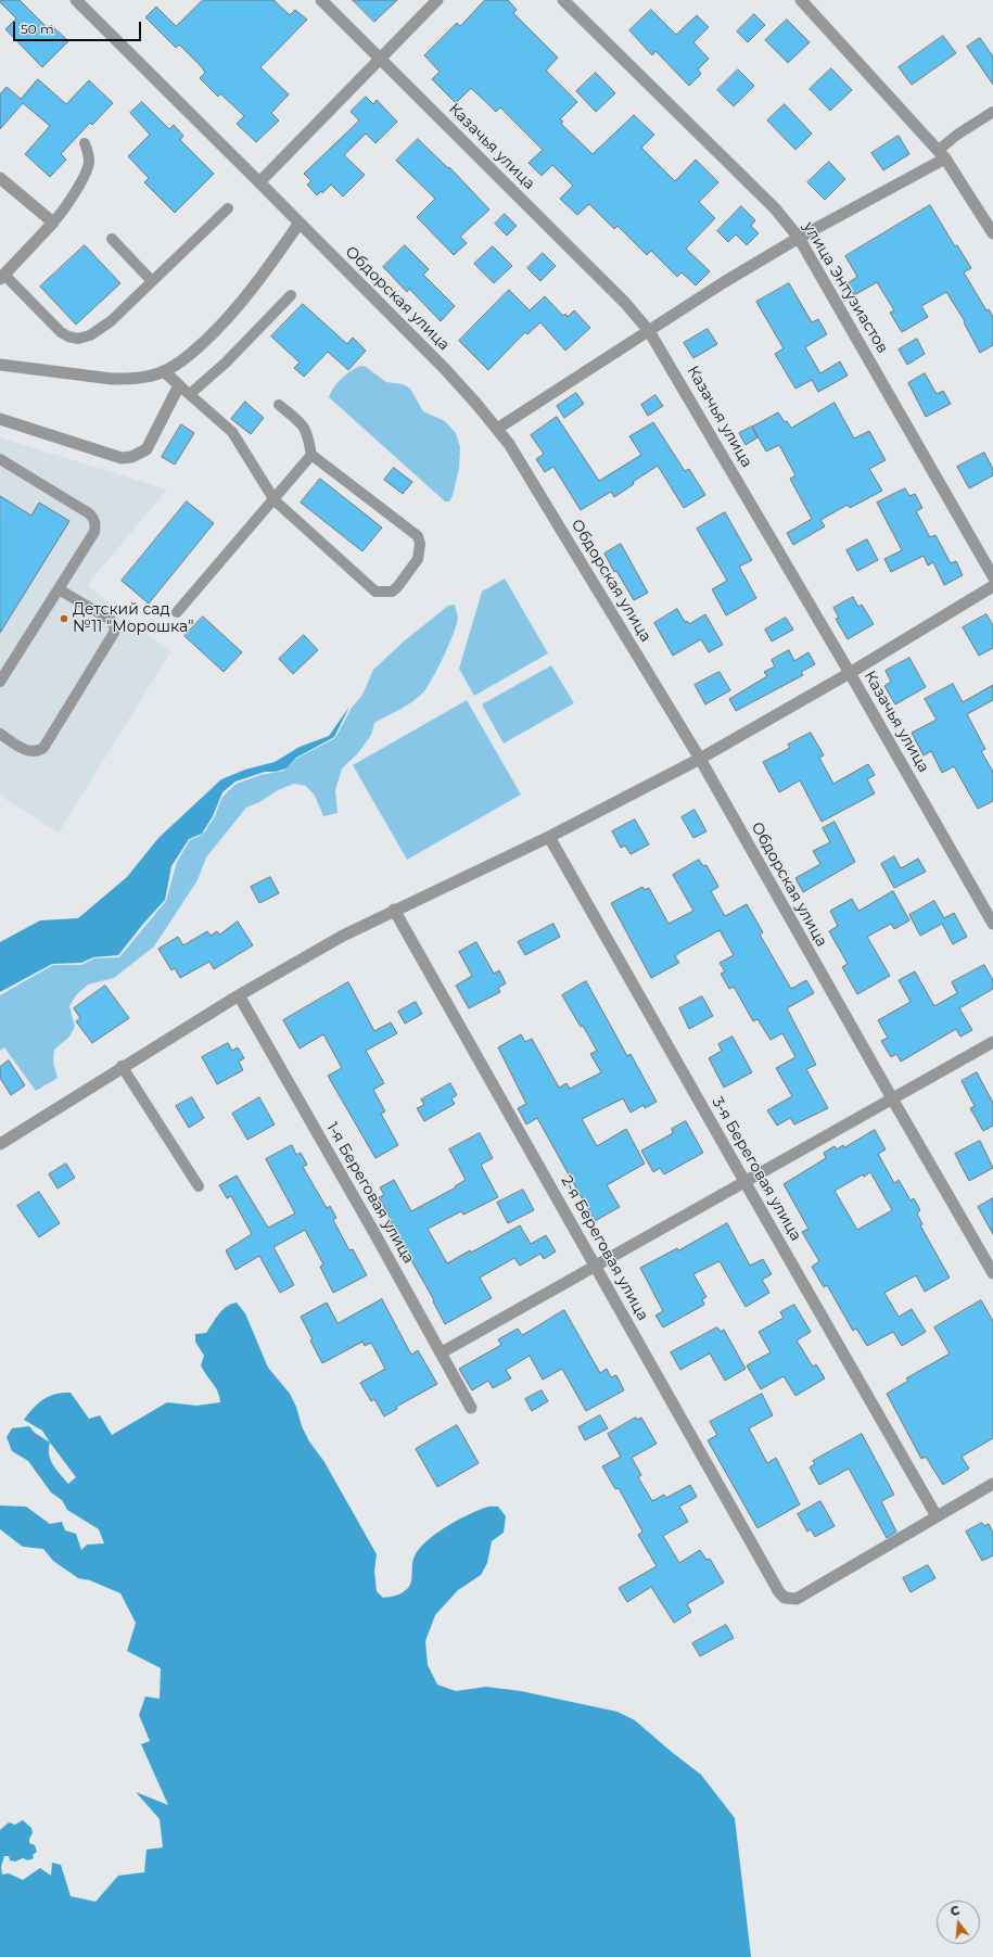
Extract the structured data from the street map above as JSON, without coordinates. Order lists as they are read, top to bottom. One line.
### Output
{"streets":{"street":["Казачья улица","улица Энтузиастов","Обдорская улица","3-я Береговая улица","1-я Береговая улица","2-я Береговая улица"]},"crossings":[["3-я Береговая улица","2-я Береговая улица"]],"places":["Детский сад №11 \"Морошка\""],"scale_bar":"50 m","north":"top"}
